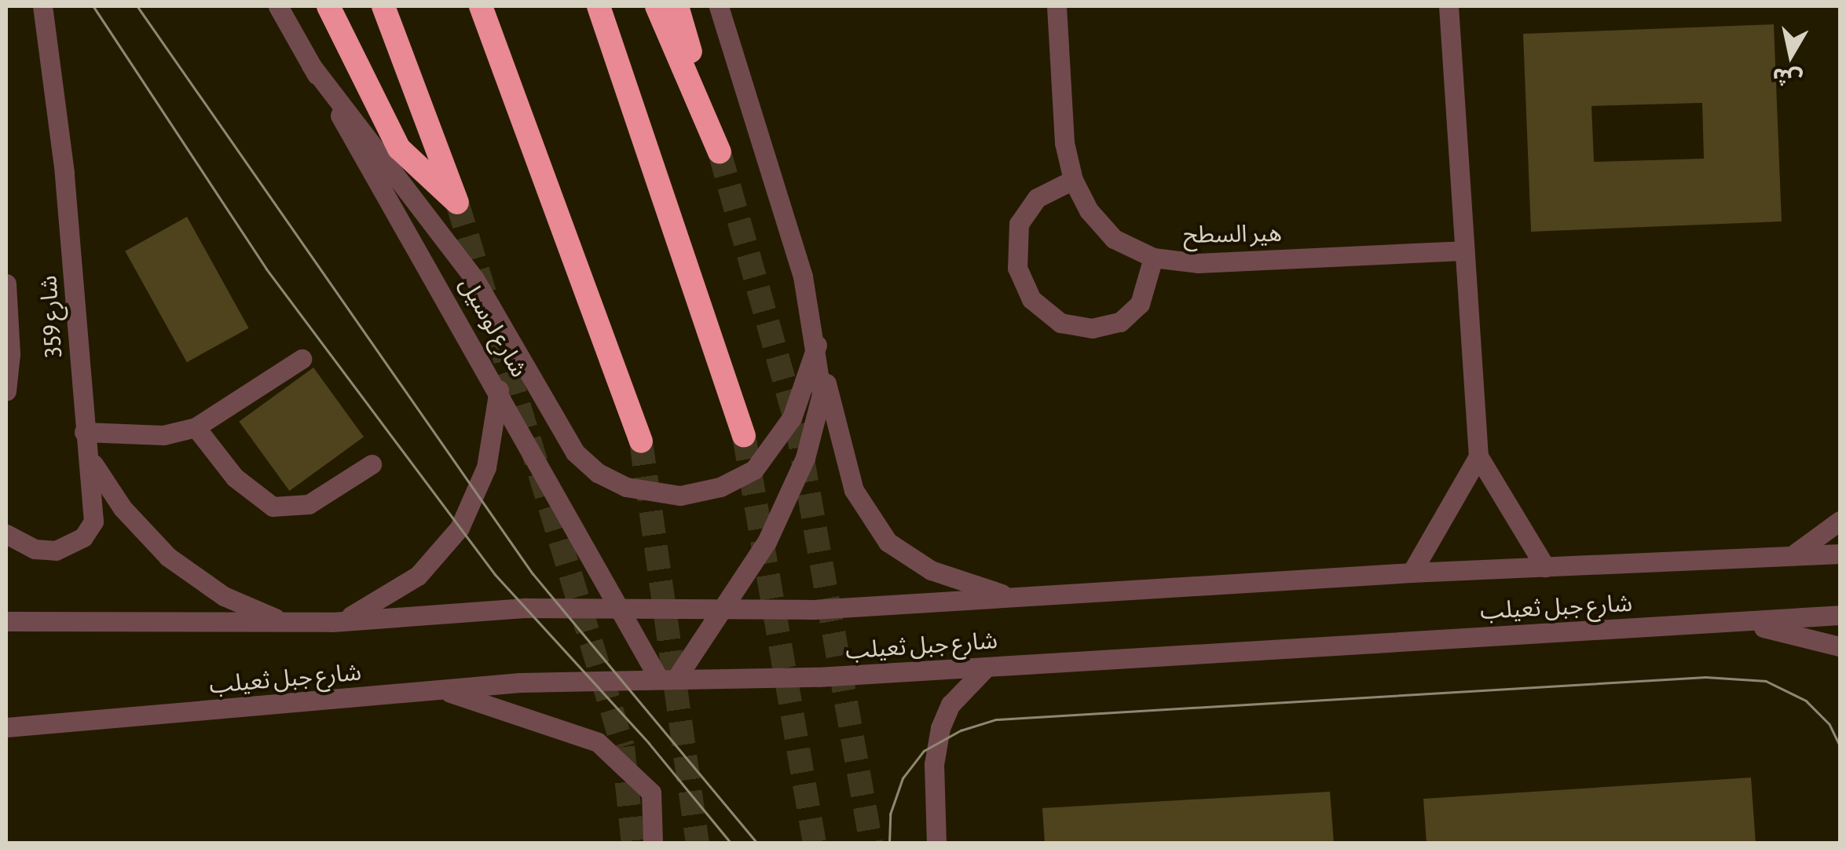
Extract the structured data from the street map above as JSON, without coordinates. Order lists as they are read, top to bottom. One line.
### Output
{"streets":{"street":["هير السطح","شارع 359","شارع لوسيل","شارع جبل ثعيلب"]},"crossings":[["شارع لوسيل","شارع جبل ثعيلب"]],"north":"bottom"}
